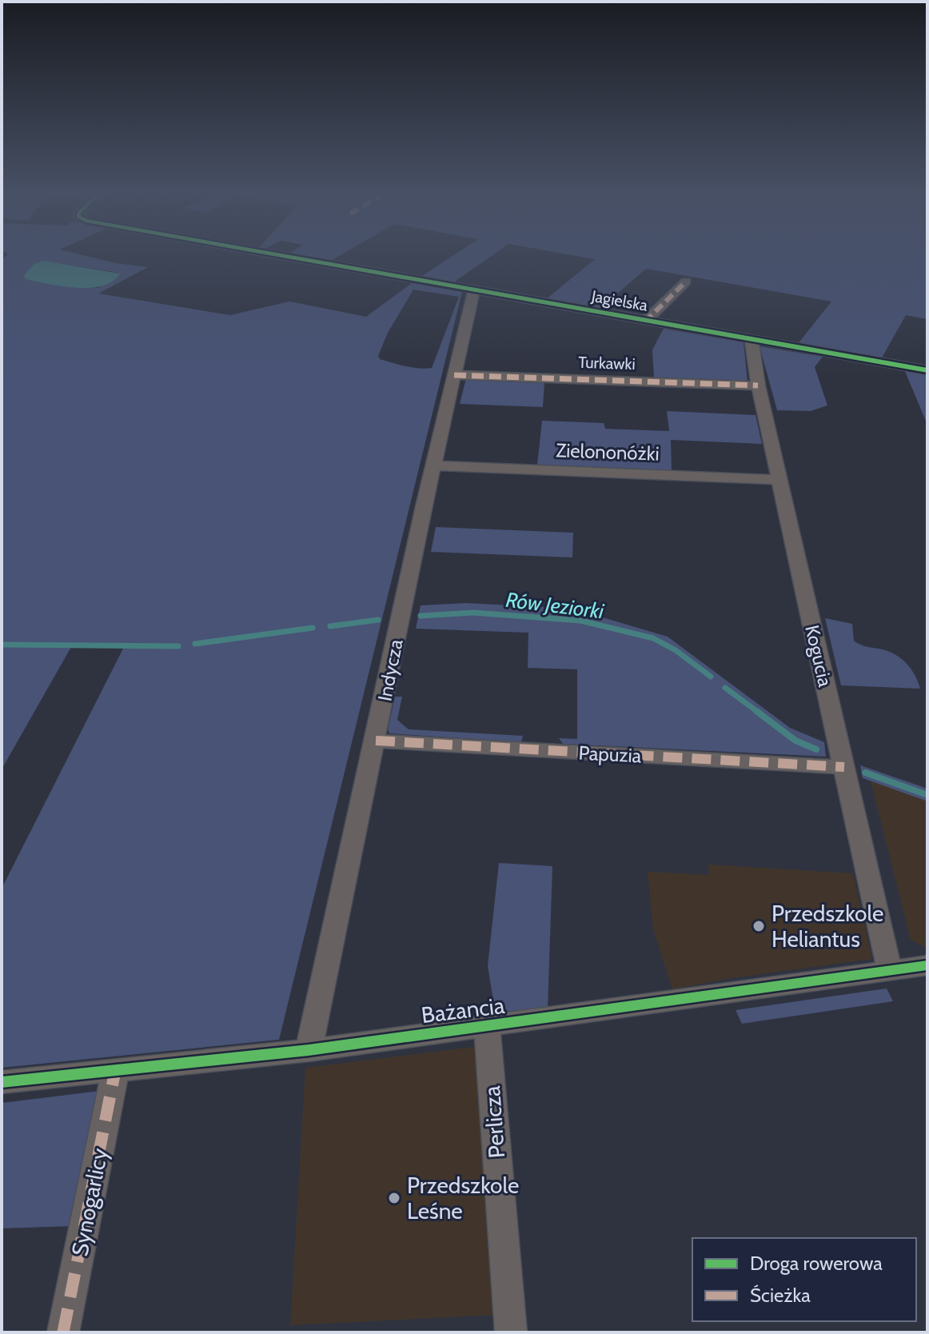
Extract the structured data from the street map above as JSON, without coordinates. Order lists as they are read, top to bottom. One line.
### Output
{"streets":{"street":["Jagielska","Turkawki","Zielononóżki","Kogucia","Indycza","Papuzia","Bażancia","Perlicza","Synogarlicy"]},"crossings":[["Jagielska","Kogucia"],["Jagielska","Indycza"],["Turkawki","Kogucia"],["Turkawki","Indycza"],["Zielononóżki","Kogucia"],["Zielononóżki","Indycza"],["Kogucia","Papuzia"],["Kogucia","Bażancia"],["Indycza","Papuzia"],["Indycza","Bażancia"],["Bażancia","Perlicza"],["Bażancia","Synogarlicy"]],"water":["Rów Jeziorki"],"places":["Przedszkole Heliantus","Przedszkole Leśne"],"legend":["Droga rowerowa","Ścieżka"]}
